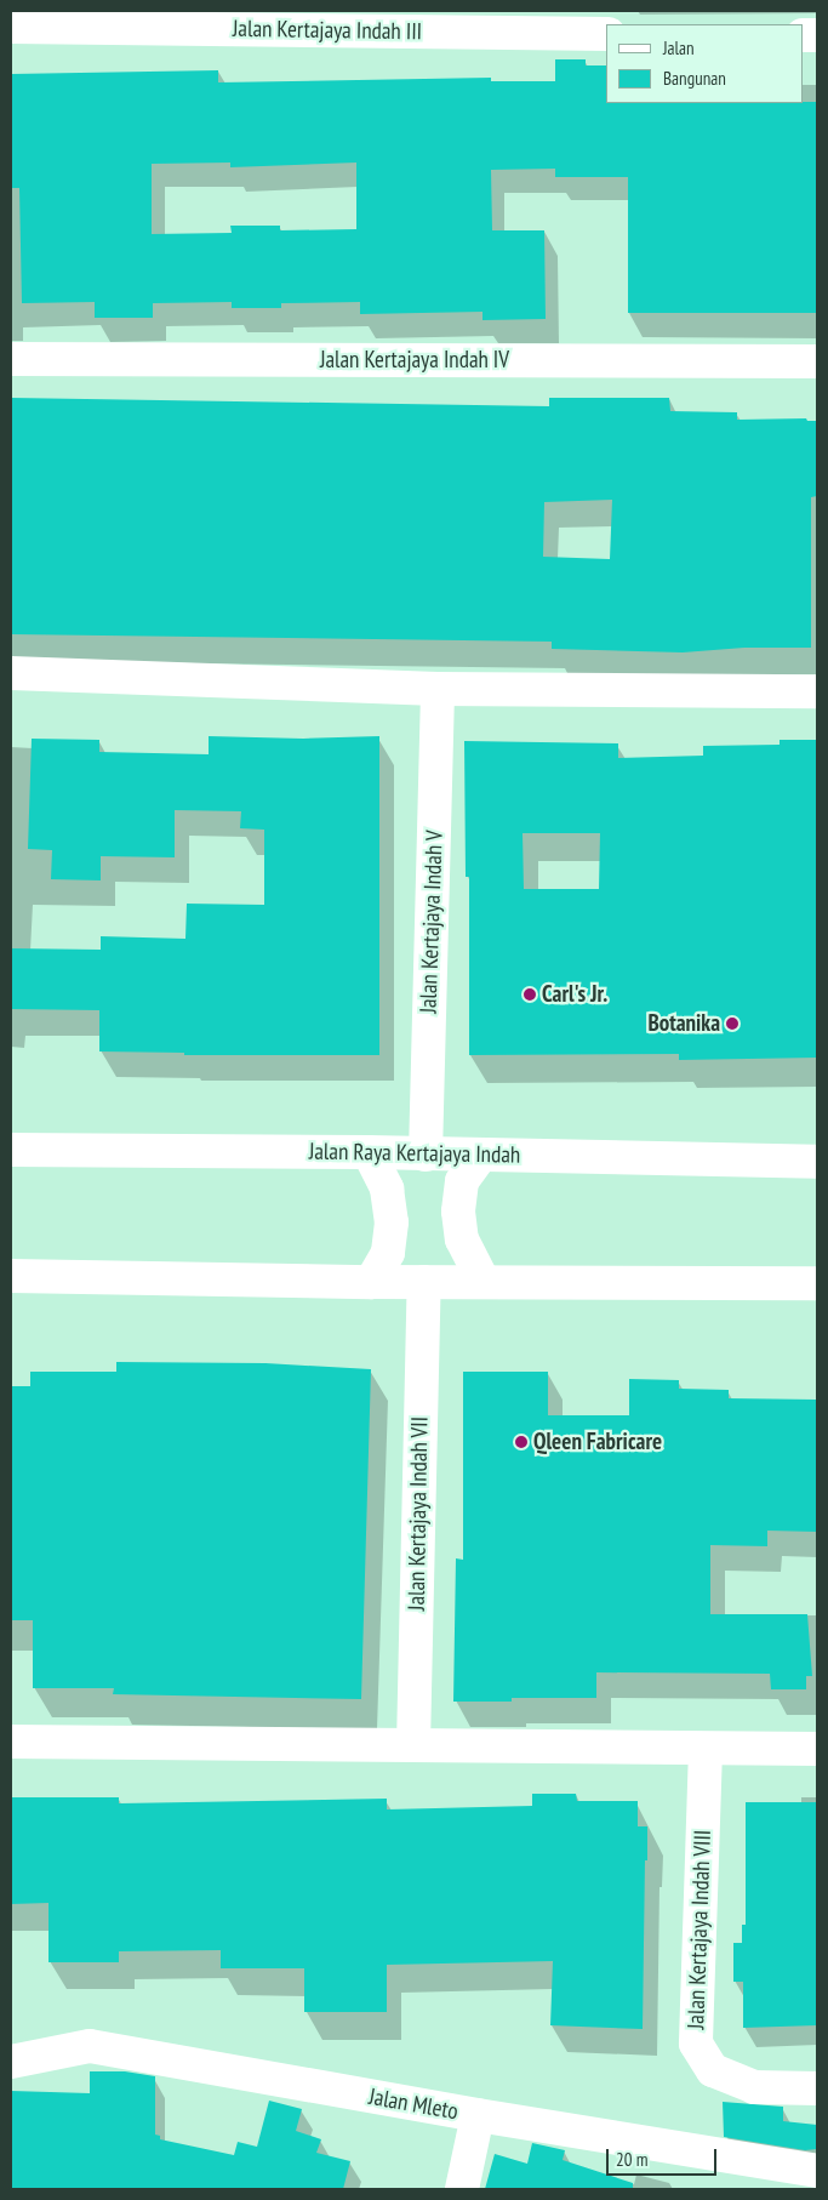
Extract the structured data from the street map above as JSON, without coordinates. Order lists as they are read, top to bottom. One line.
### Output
{"streets":{"street":["Jalan Kertajaya Indah III","Jalan Kertajaya Indah IV","Jalan Kertajaya Indah V","Jalan Raya Kertajaya Indah","Jalan Kertajaya Indah VII","Jalan Kertajaya Indah VIII","Jalan Mleto"]},"crossings":[["Jalan Kertajaya Indah V","Jalan Raya Kertajaya Indah"]],"places":["Carl's Jr.","Botanika","Qleen Fabricare"],"legend":["Jalan","Bangunan"],"scale_bar":"20 m"}
